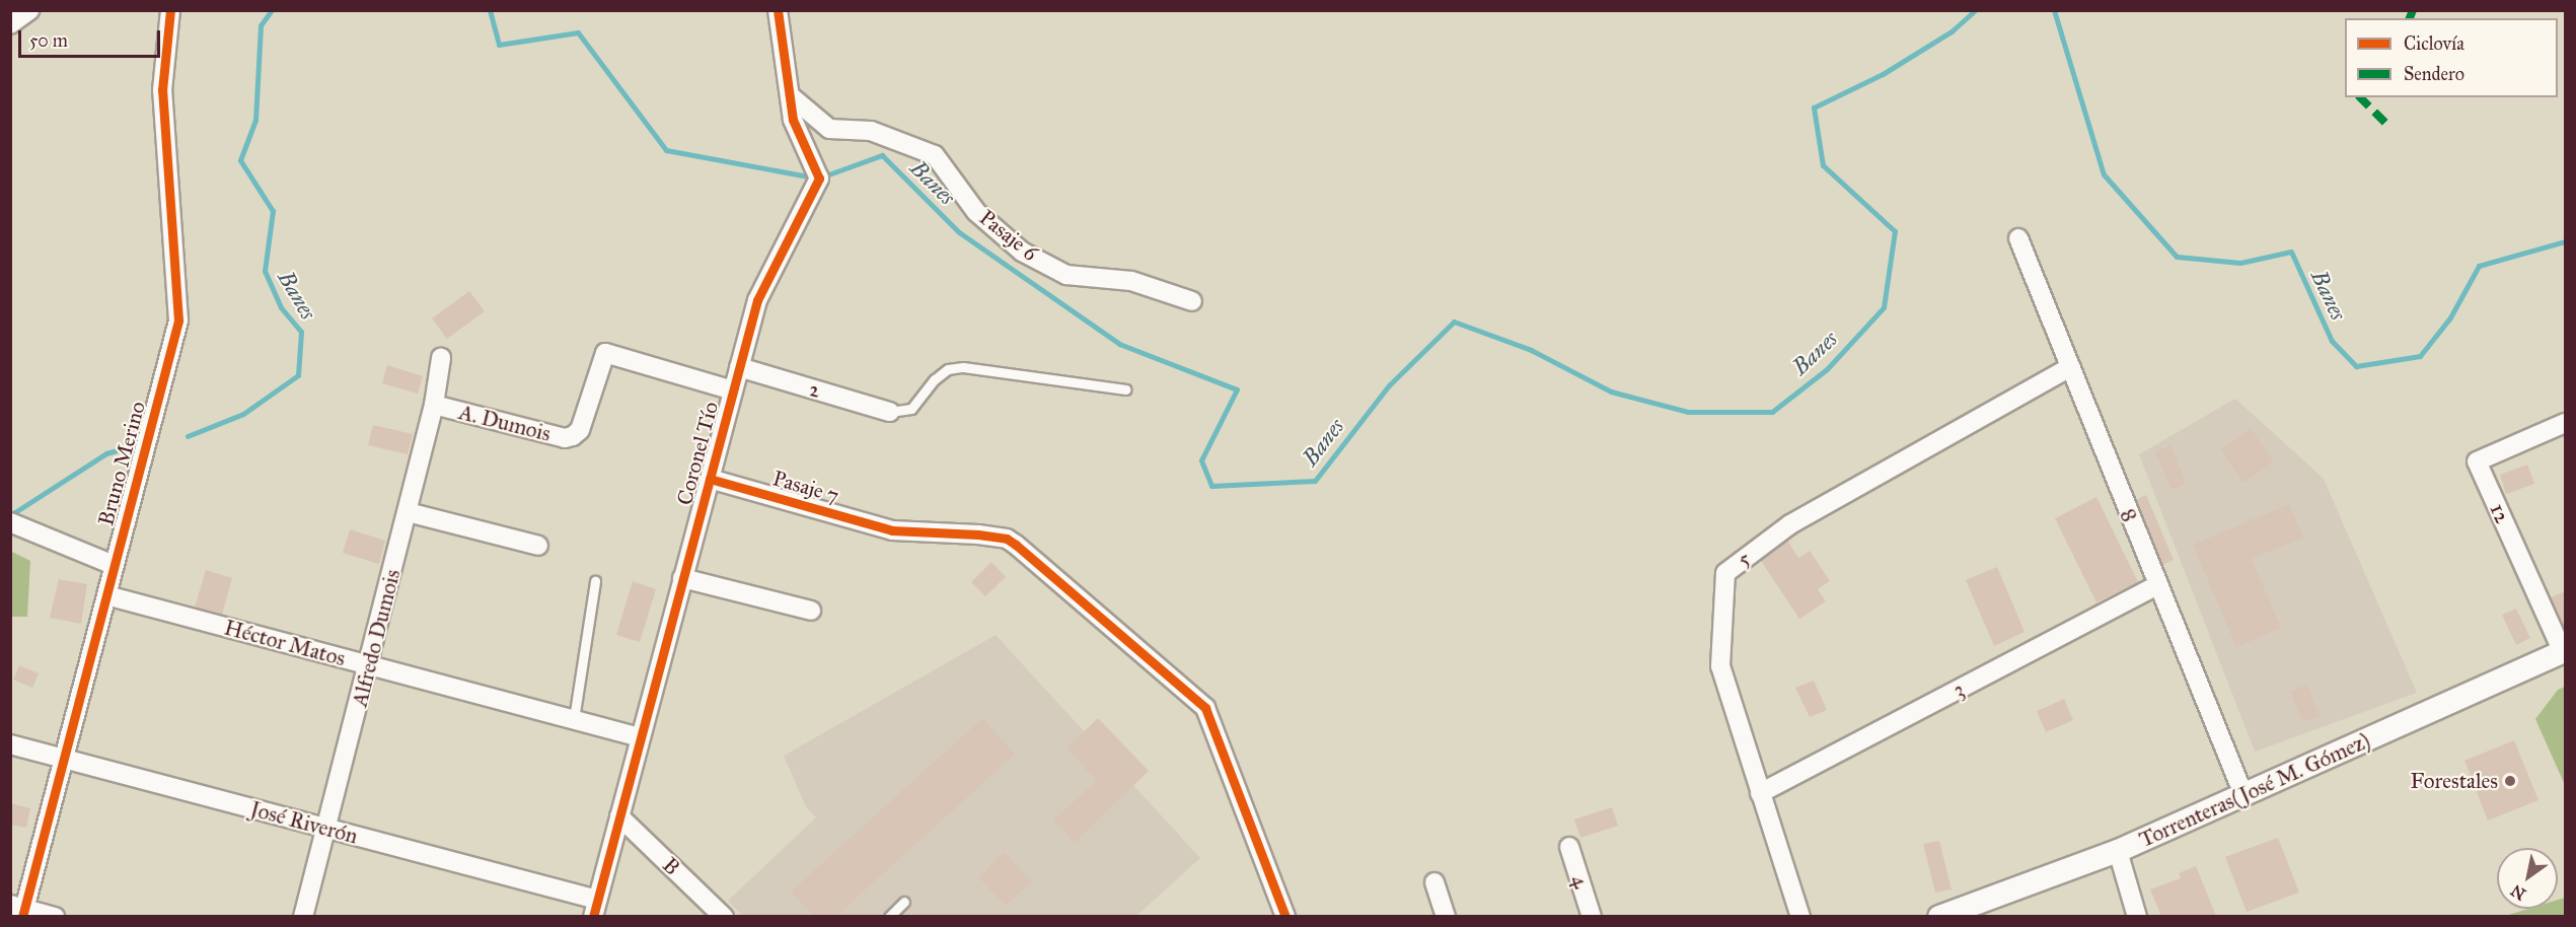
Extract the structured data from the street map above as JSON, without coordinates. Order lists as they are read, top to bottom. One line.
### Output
{"streets":{"street":["Pasaje 6","2","A. Dumois","Coronel Tío","Bruno Merino","Pasaje 7","12","8","5","Alfredo Dumois","Héctor Matos","3","Torrenteras(José M. Gómez)","José Riverón","B","4"]},"crossings":[["Pasaje 6","Coronel Tío"],["2","Coronel Tío"],["A. Dumois","Coronel Tío"],["A. Dumois","Alfredo Dumois"],["Coronel Tío","Pasaje 7"],["Coronel Tío","Héctor Matos"],["Coronel Tío","José Riverón"],["Coronel Tío","B"],["Bruno Merino","Héctor Matos"],["Bruno Merino","José Riverón"],["12","Torrenteras(José M. Gómez)"],["8","5"],["8","3"],["8","Torrenteras(José M. Gómez)"],["5","3"],["Alfredo Dumois","Héctor Matos"],["Alfredo Dumois","José Riverón"]],"water":["Banes"],"places":["Forestales"],"legend":["Ciclovía","Sendero"],"scale_bar":"50 m","north":"bottom left"}
